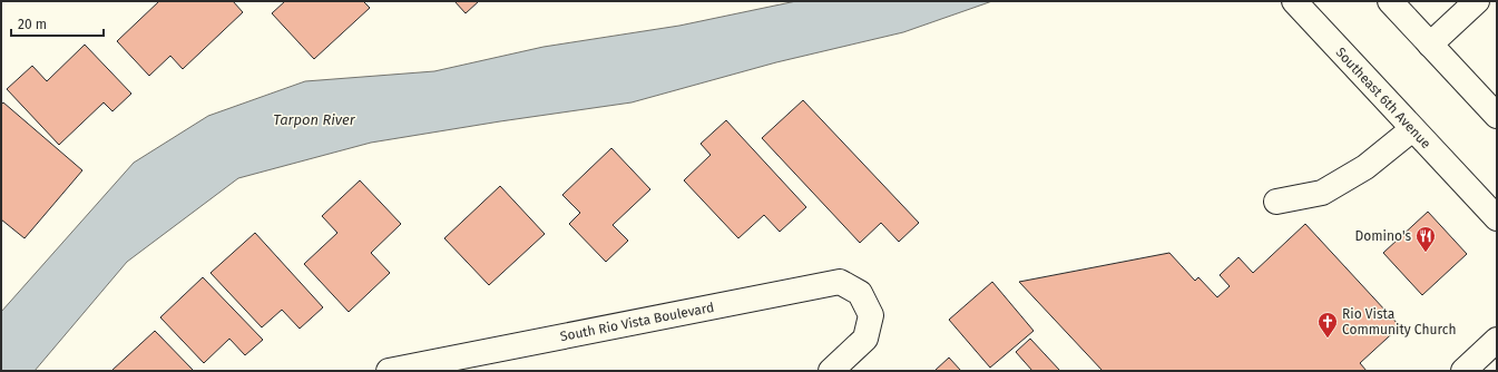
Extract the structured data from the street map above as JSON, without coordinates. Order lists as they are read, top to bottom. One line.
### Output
{"streets":{"street":["Southeast 6th Avenue","South Rio Vista Boulevard"]},"water":["Tarpon River"],"places":{"restaurant":["Domino's"],"church":["Rio Vista Community Church"]},"scale_bar":"20 m"}
